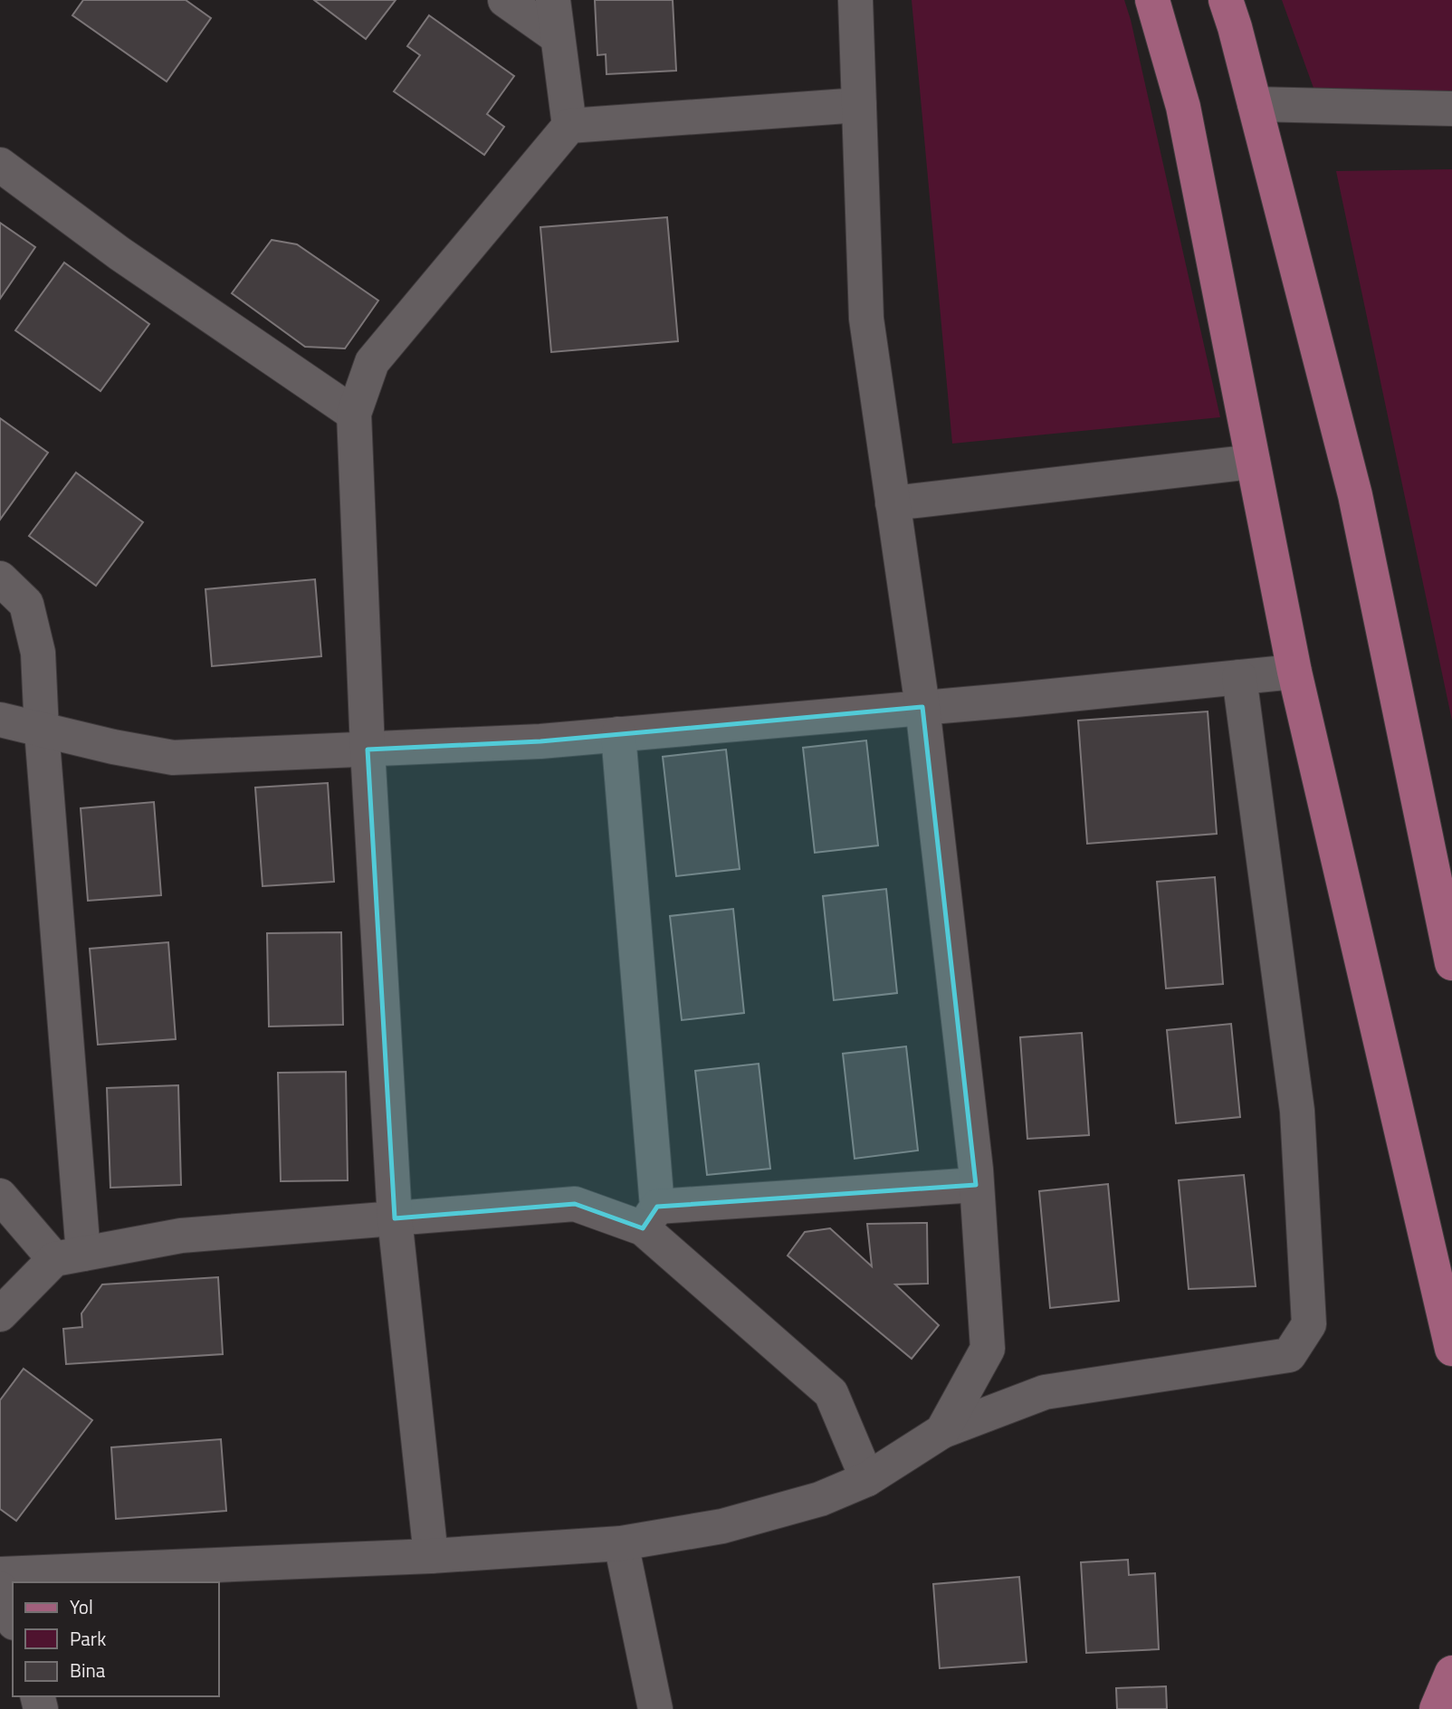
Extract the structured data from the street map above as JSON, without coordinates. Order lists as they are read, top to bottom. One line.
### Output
{"legend":["Yol","Park","Bina"]}
